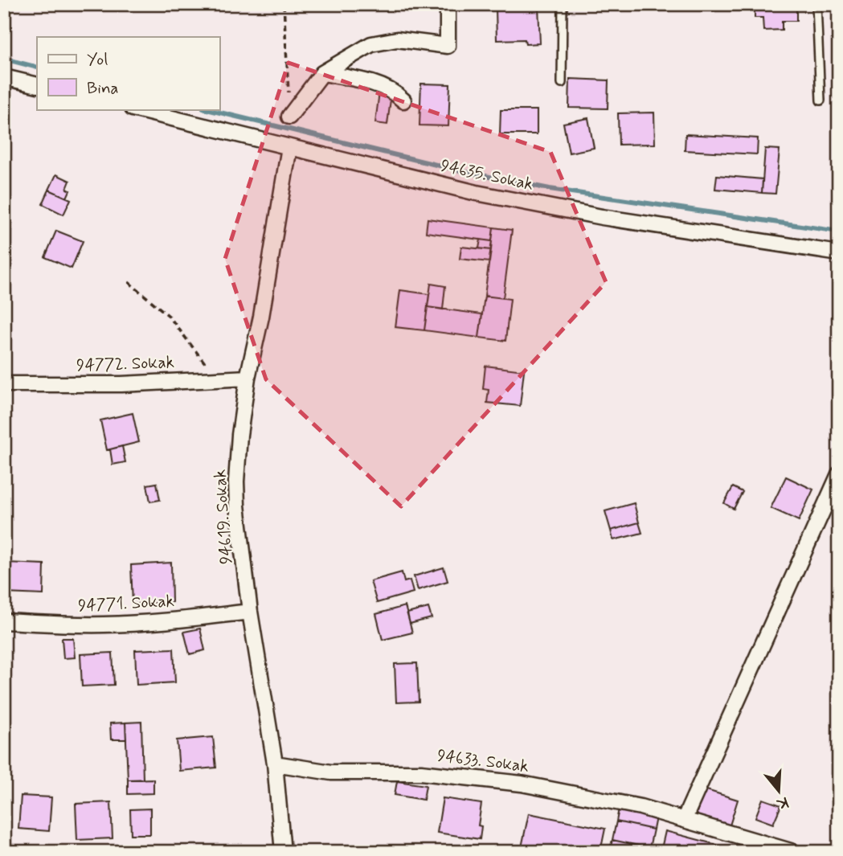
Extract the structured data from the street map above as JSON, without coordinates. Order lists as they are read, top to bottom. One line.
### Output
{"streets":{"street":["94635. Sokak","94772. Sokak","94619. Sokak","94771. Sokak","94633. Sokak"]},"crossings":[["94635. Sokak","94619. Sokak"],["94772. Sokak","94619. Sokak"],["94619. Sokak","94771. Sokak"],["94619. Sokak","94633. Sokak"]],"legend":["Yol","Bina"],"north":"bottom"}
